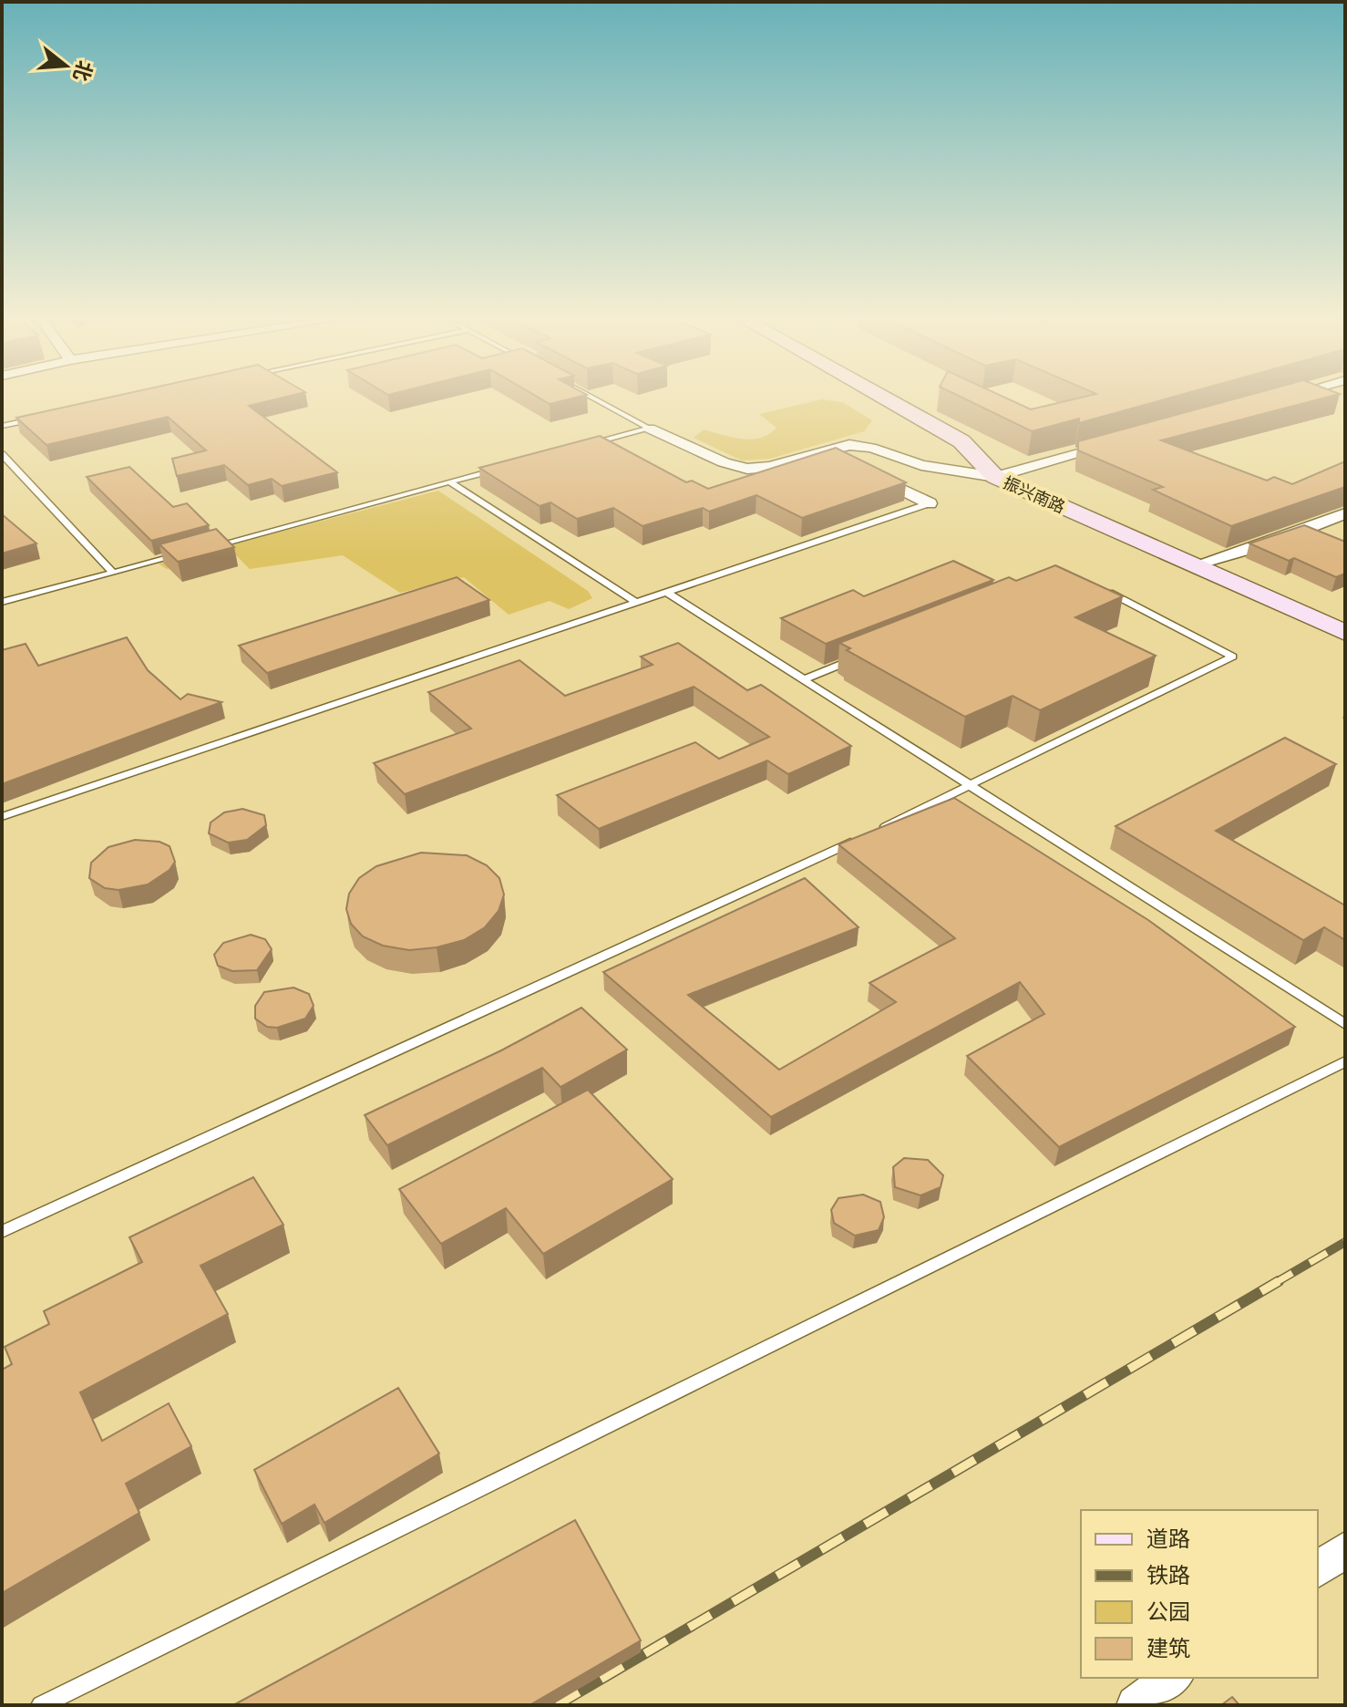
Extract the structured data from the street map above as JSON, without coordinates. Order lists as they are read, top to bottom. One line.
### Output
{"streets":{"main road":["振兴南路"]},"legend":["道路","铁路","公园","建筑"],"north":"right"}
